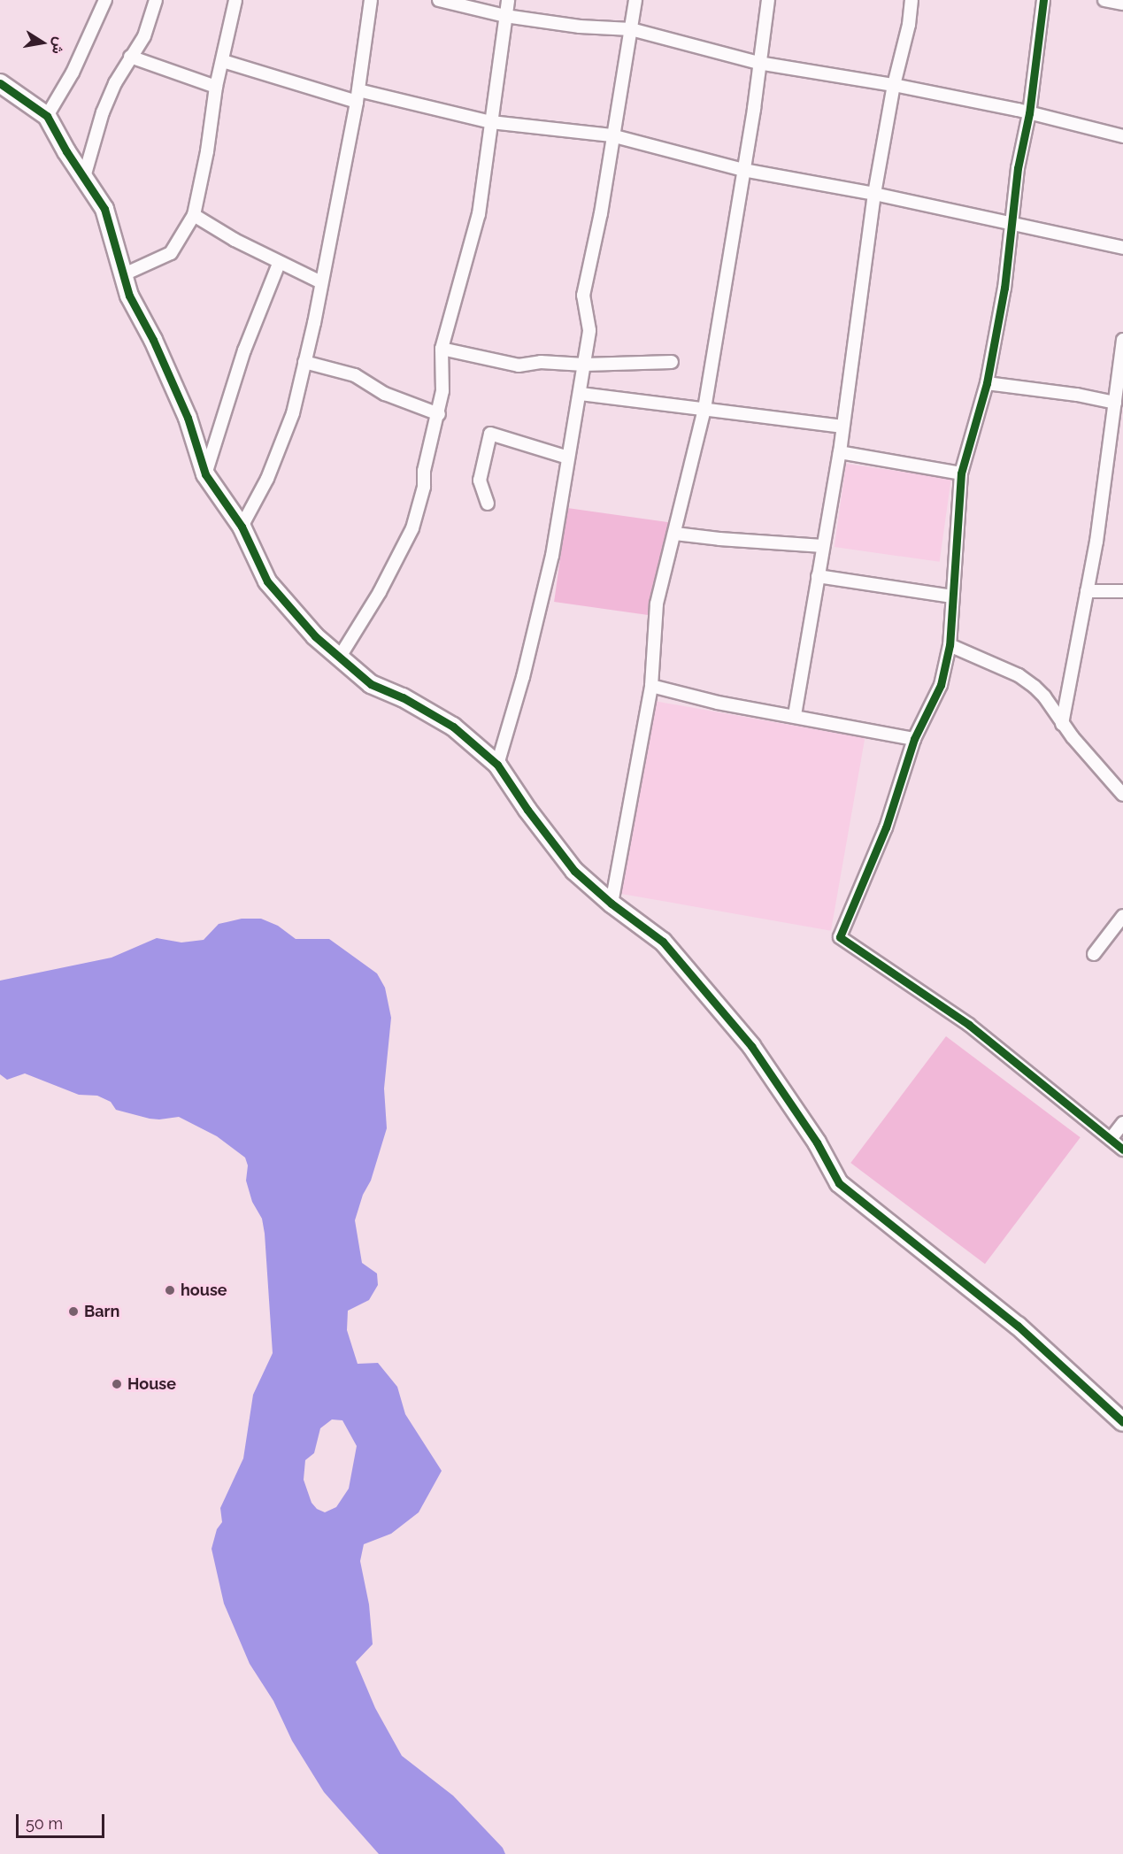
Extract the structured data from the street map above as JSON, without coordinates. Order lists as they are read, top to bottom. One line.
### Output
{"places":["house","Barn","House"],"scale_bar":"50 m","north":"right"}
